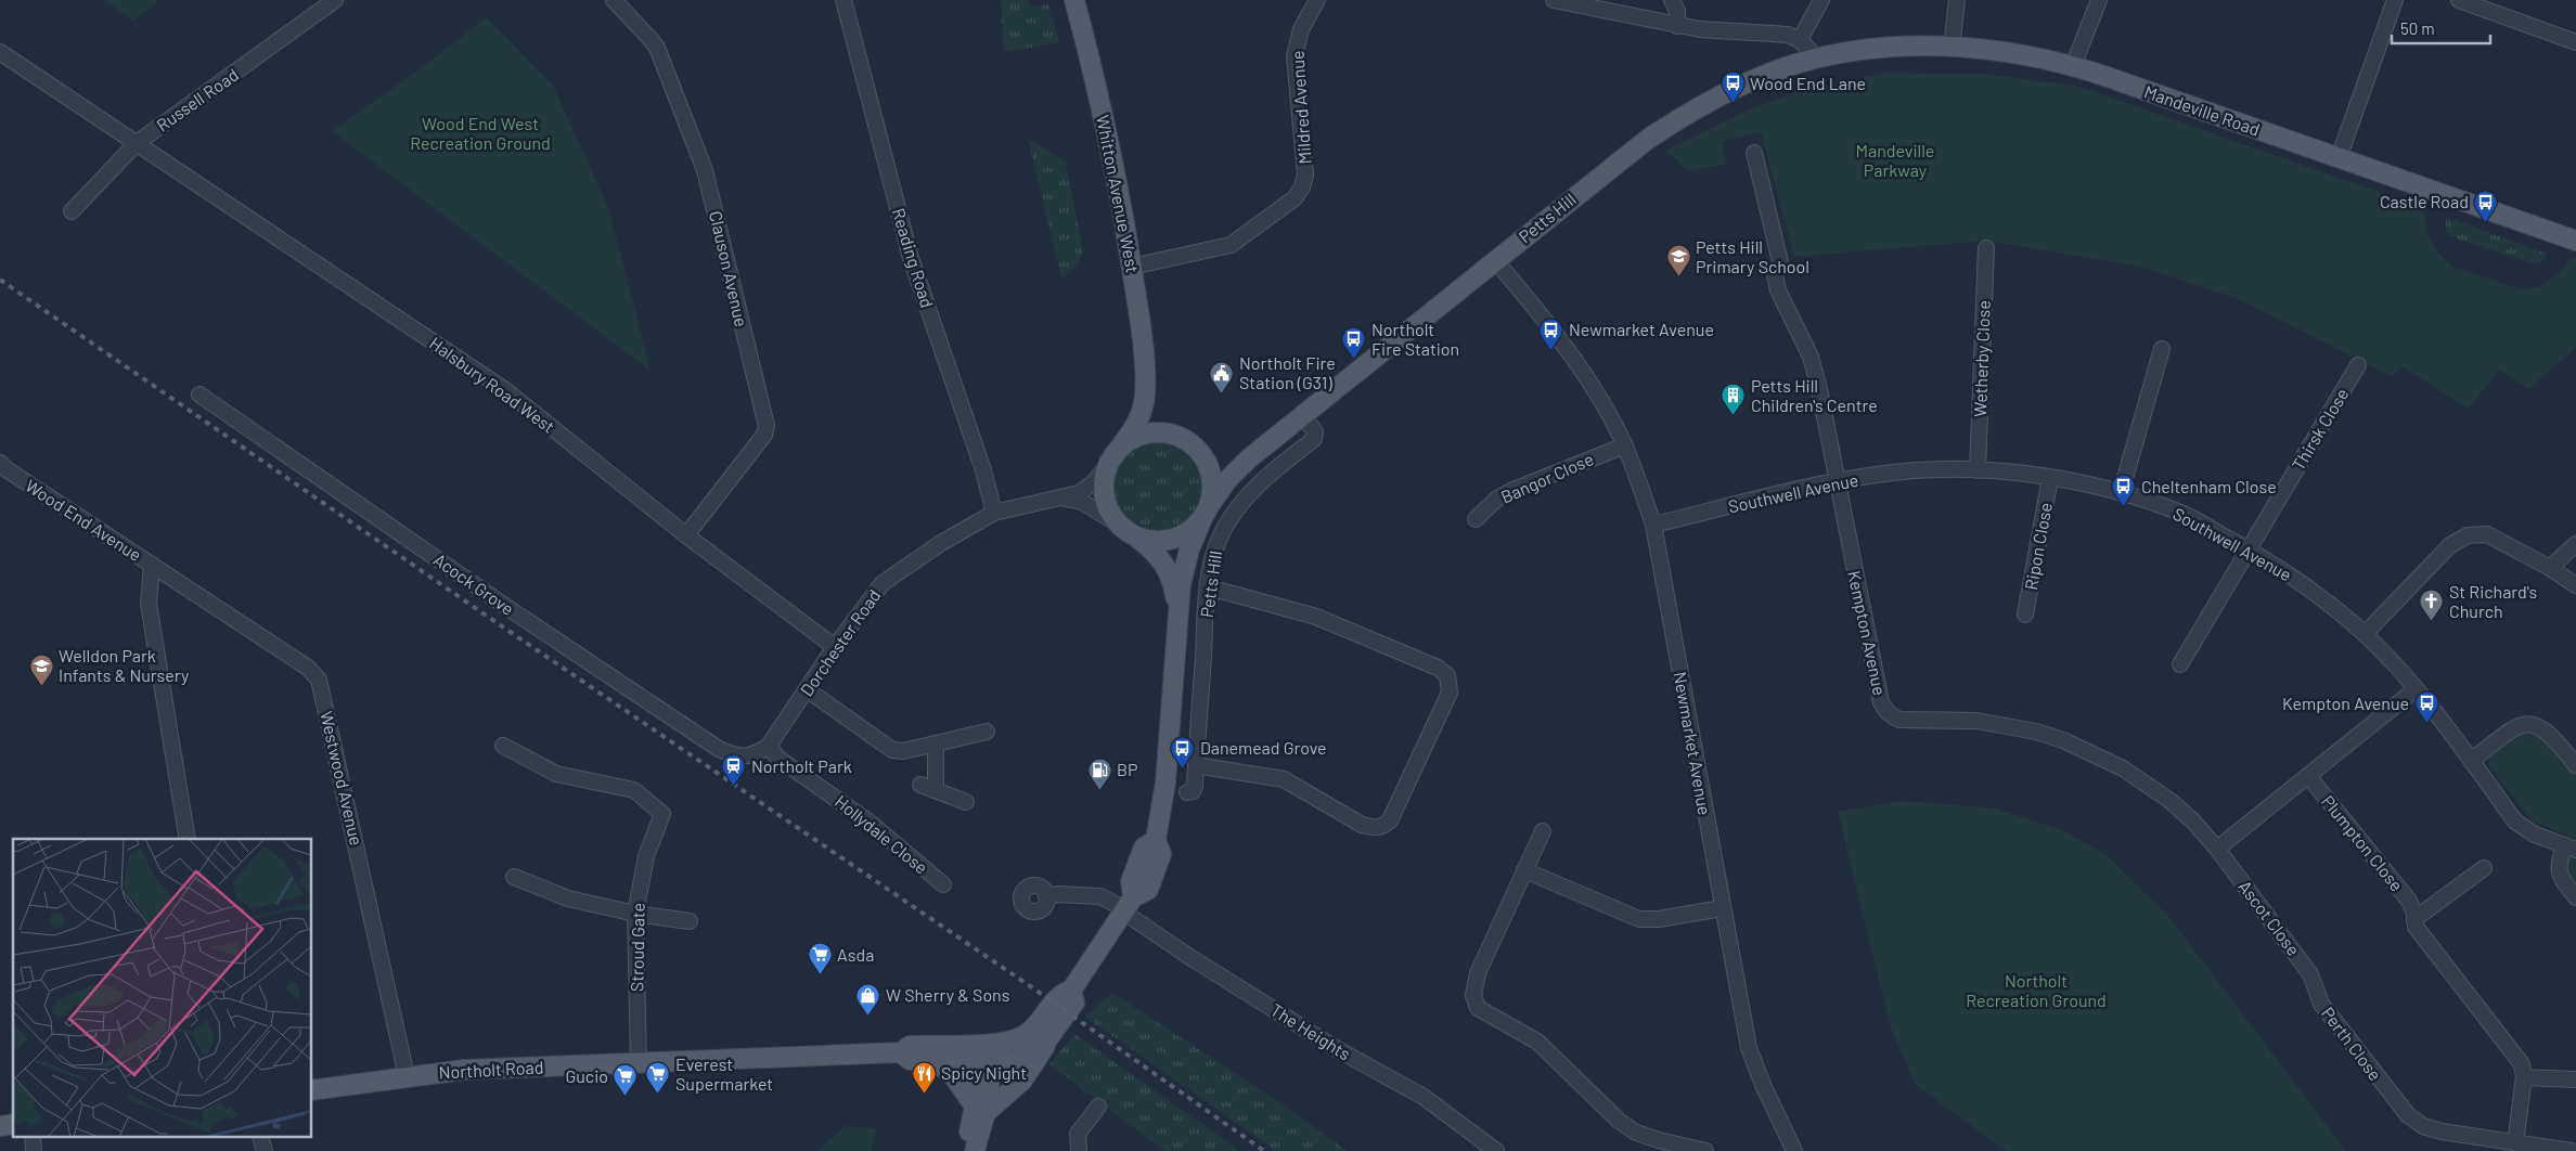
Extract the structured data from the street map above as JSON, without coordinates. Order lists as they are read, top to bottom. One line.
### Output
{"streets":{"main road":["Mandeville Road","Whitton Avenue West","Petts Hill","Northolt Road"],"street":["Russell Road","Mildred Avenue","Reading Road","Clauson Avenue","Wetherby Close","Halsbury Road West","Thirsk Close","Bangor Close","Southwell Avenue","Wood End Avenue","Ripon Close","Acock Grove","Kempton Avenue","Dorchester Road","Newmarket Avenue","Westwood Avenue","Hollydale Close","Plumpton Close","Ascot Close","Stroud Gate","The Heights","Perth Close"]},"crossings":[["Russell Road","Halsbury Road West"],["Mildred Avenue","Whitton Avenue West"],["Mandeville Road","Petts Hill"],["Whitton Avenue West","Petts Hill"],["Whitton Avenue West","Dorchester Road"],["Petts Hill","Dorchester Road"],["Petts Hill","Newmarket Avenue"],["Petts Hill","The Heights"],["Petts Hill","Northolt Road"],["Reading Road","Dorchester Road"],["Clauson Avenue","Halsbury Road West"],["Wetherby Close","Southwell Avenue"],["Halsbury Road West","Dorchester Road"],["Thirsk Close","Southwell Avenue"],["Bangor Close","Newmarket Avenue"],["Southwell Avenue","Ripon Close"],["Southwell Avenue","Kempton Avenue"],["Southwell Avenue","Newmarket Avenue"],["Wood End Avenue","Westwood Avenue"],["Acock Grove","Dorchester Road"],["Kempton Avenue","Ascot Close"],["Dorchester Road","Hollydale Close"],["Westwood Avenue","Northolt Road"],["Ascot Close","Perth Close"],["Stroud Gate","Northolt Road"]],"parks":["Wood End West Recreation Ground","Mandeville Parkway","Northolt Recreation Ground"],"places":{"bus stop":["Wood End Lane","Castle Road","Newmarket Avenue","Northolt Fire Station","Cheltenham Close","Kempton Avenue","Danemead Grove"],"school or university":["Petts Hill Primary School","Welldon Park Infants & Nursery"],"public building":["Northolt Fire Station (G31)"],"building":["Petts Hill Children's Centre"],"church":["St Richard's Church"],"station":["Northolt Park"],"fuel station":["BP"],"supermarket":["Asda","Everest Supermarket","Gucio"],"shop":["W Sherry & Sons"],"restaurant":["Spicy Night"]},"scale_bar":"50 m"}
